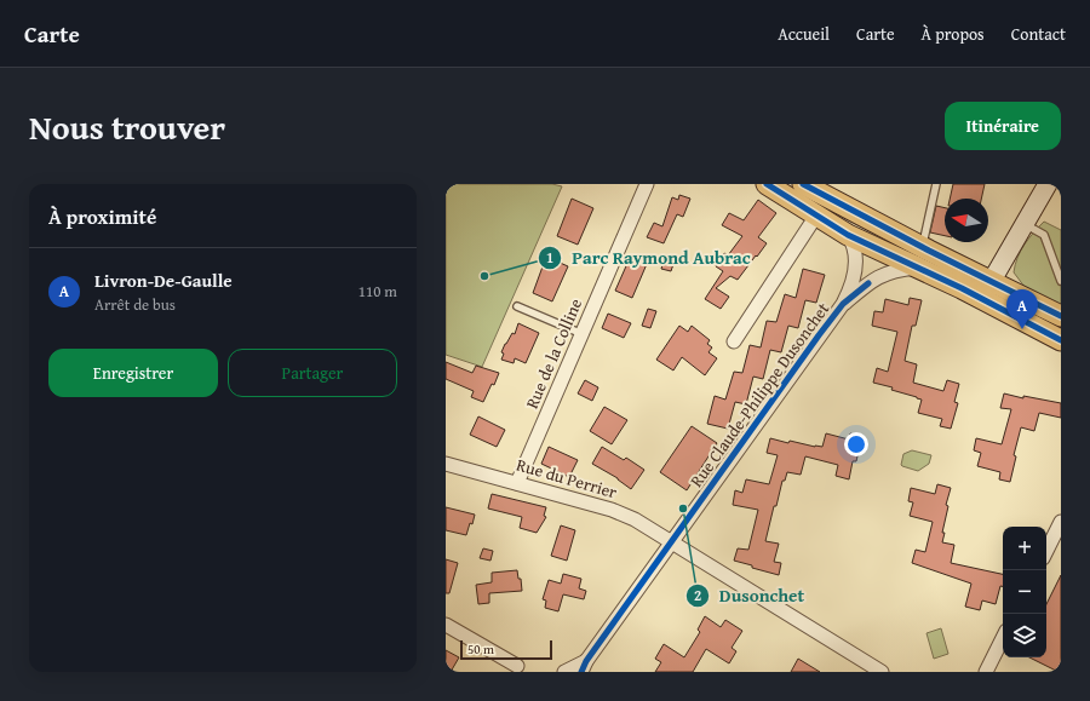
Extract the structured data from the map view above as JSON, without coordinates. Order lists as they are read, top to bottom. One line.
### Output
{"streets":{"street":["Rue de la Colline","Rue Claude-Philippe Dusonchet","Rue du Perrier"]},"crossings":[["Rue de la Colline","Rue du Perrier"],["Rue Claude-Philippe Dusonchet","Rue du Perrier"]],"places":["Parc Raymond Aubrac","Dusonchet"],"scale_bar":"50 m","north":"left","page":{"header":"Carte","nav":["Accueil","Carte","À propos","Contact"],"title":"Nous trouver","buttons":["Itinéraire",["Enregistrer","Partager"]],"heading":"À proximité","list":[{"mark":"A","name":"Livron-De-Gaulle","note":"Arrêt de bus","value":"110 m"}],"pins":"A","map_buttons":["+","−"],"scale":"50 m"}}
